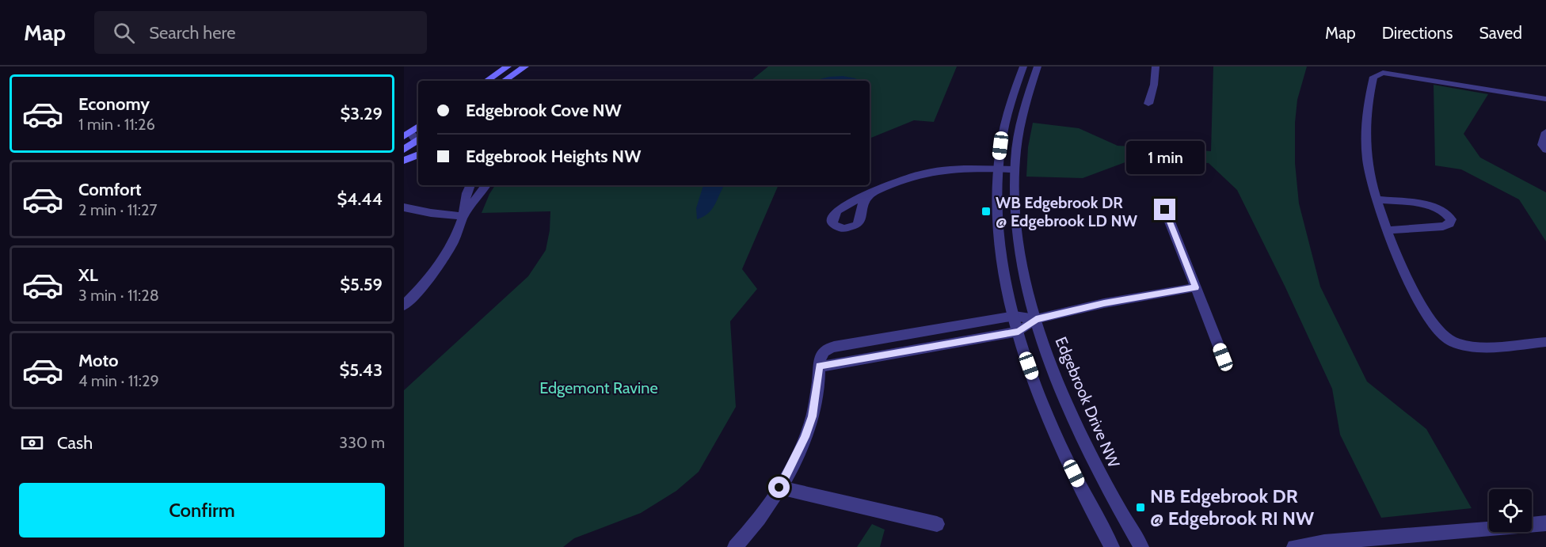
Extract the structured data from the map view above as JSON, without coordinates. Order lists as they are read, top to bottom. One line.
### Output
{"streets":{"street":["Edgebrook Drive NW"]},"parks":["Edgemont Ravine"],"places":{"transit":["WB Edgebrook DR @ Edgebrook LD NW","NB Edgebrook DR @ Edgebrook RI NW"]},"page":{"header":"Map","search":"Search here","nav":["Map","Directions","Saved"],"list":[{"name":"Economy","note":"1 min · 11:26","value":"$3.29"},{"name":"Comfort","note":"2 min · 11:27","value":"$4.44"},{"name":"XL","note":"3 min · 11:28","value":"$5.59"},{"name":"Moto","note":"4 min · 11:29","value":"$5.43"}],"banner":["Edgebrook Cove NW","Edgebrook Heights NW"],"bubble":"1 min","pay":["Cash","330 m"],"buttons":"Confirm"}}
